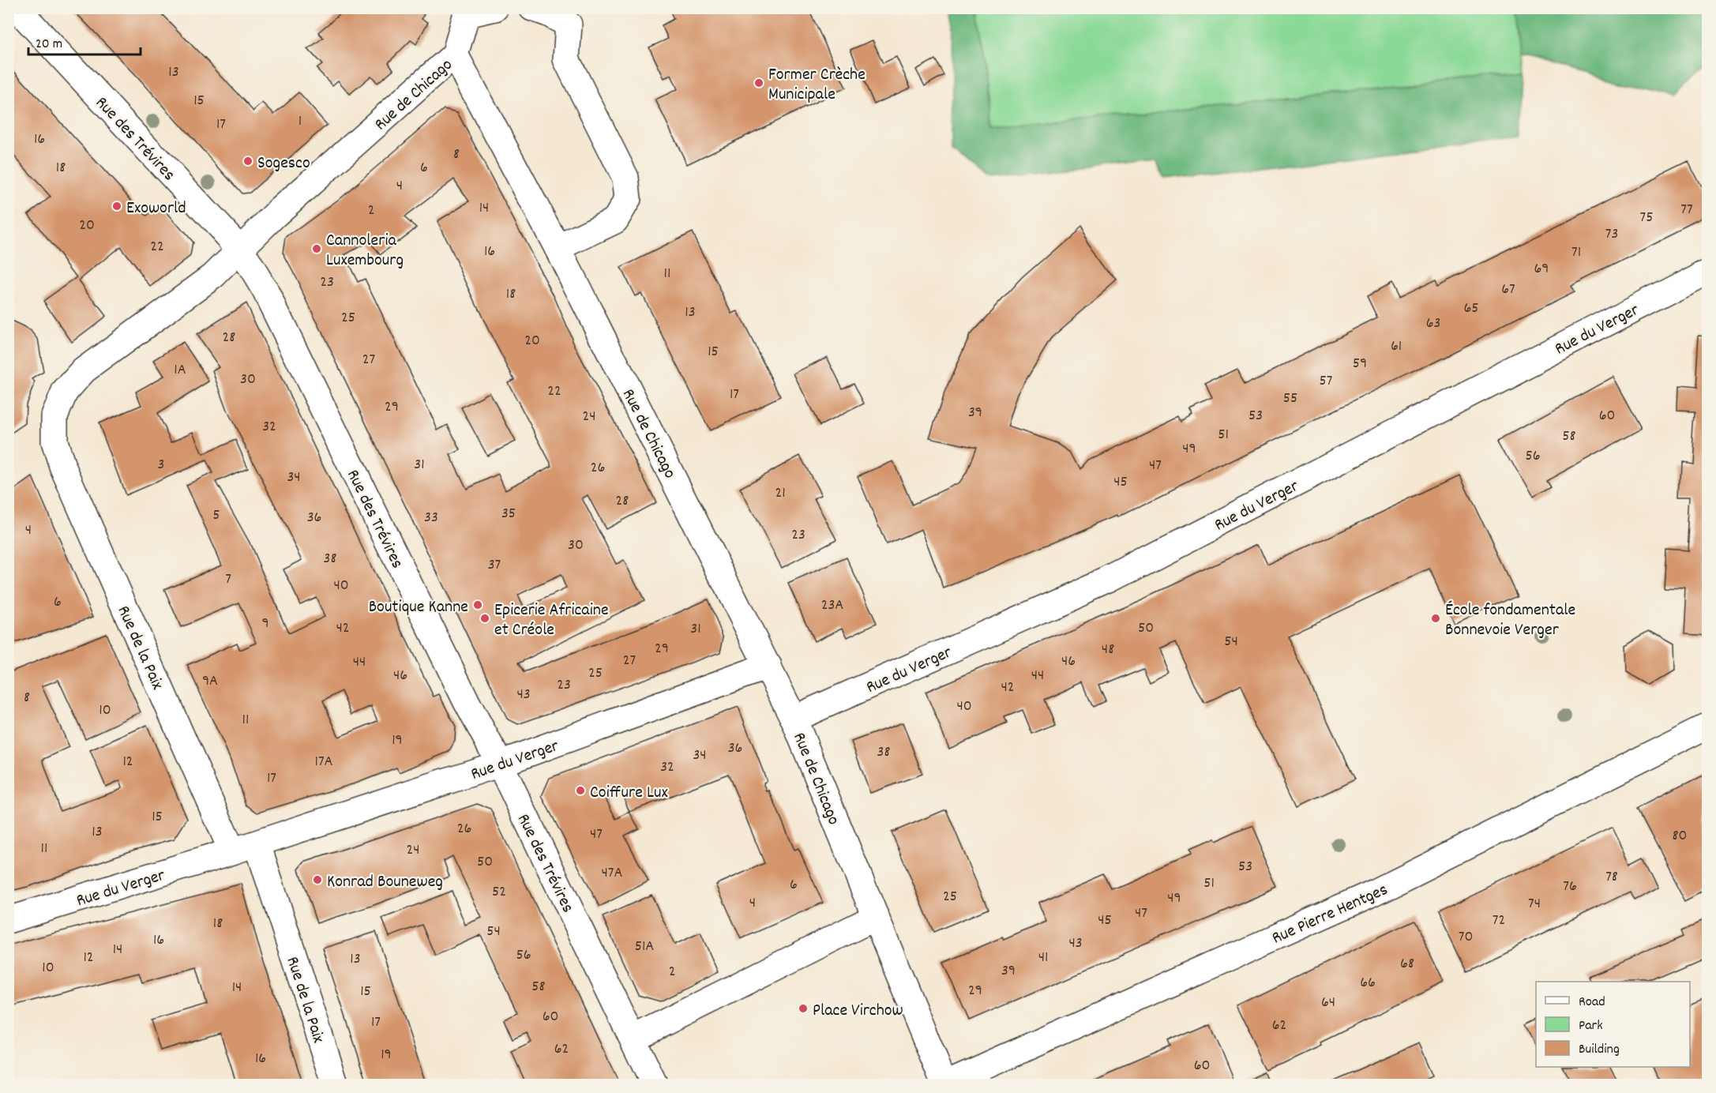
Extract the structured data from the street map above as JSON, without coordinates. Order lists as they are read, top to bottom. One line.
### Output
{"streets":{"street":["Rue de Chicago","Rue des Trévires","Rue du Verger","Rue de la Paix","Rue Pierre Hentges"]},"crossings":[["Rue de Chicago","Rue des Trévires"],["Rue de Chicago","Rue du Verger"],["Rue de Chicago","Rue de la Paix"],["Rue de Chicago","Rue Pierre Hentges"],["Rue des Trévires","Rue du Verger"],["Rue des Trévires","Rue de la Paix"],["Rue du Verger","Rue de la Paix"]],"places":["Former Crèche Municipale","Sogesco","Exoworld","Cannoleria Luxembourg","Boutique Kanne","Epicerie Africaine et Créole","École fondamentale Bonnevoie Verger","Coiffure Lux","Konrad Bouneweg","Place Virchow"],"house_numbers":["13","15","1","17","16","8","18","6","4","14","77","2","75","20","73","22","16","71","69","11","23","67","18","65","13","25","63","28","20","61","15","27","59","1A","30","57","22","17","55","29","39","53","60","24","32","51","58","49","56","3","31","47","26","34","45","21","28","35","5","36","33","4","23","30","38","37","7","40","6","23A","9","42","50","31","54","29","48","27","46","44","25","46","44","9A","23","42","43","8","40","10","11","19","36","38","34","12","17A","32","17","15","26","13","47","80","11","24","50","53","47A","78","51","6","76","52","25","49","4","74","47","45","72","18","54","70","16","43","51A","14","56","12","41","13","68","10","39","2","66","58","14","29","15","64","60","17","62","62","19","16","60"],"legend":["Road","Park","Building"],"scale_bar":"20 m"}
